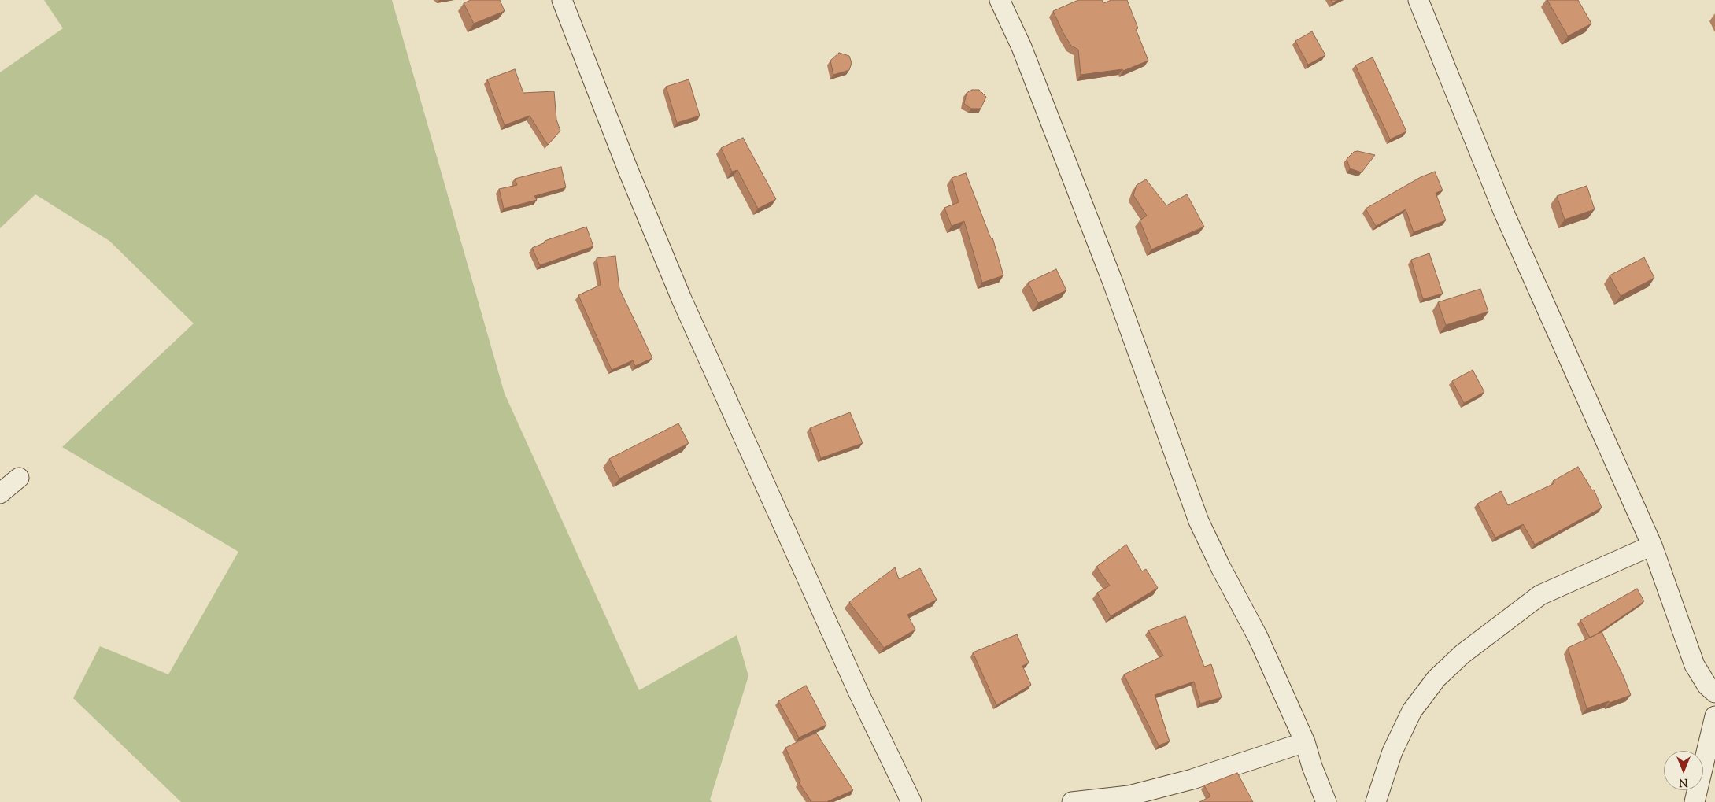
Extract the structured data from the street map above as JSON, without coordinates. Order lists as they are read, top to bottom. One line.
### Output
{"north":"bottom"}
